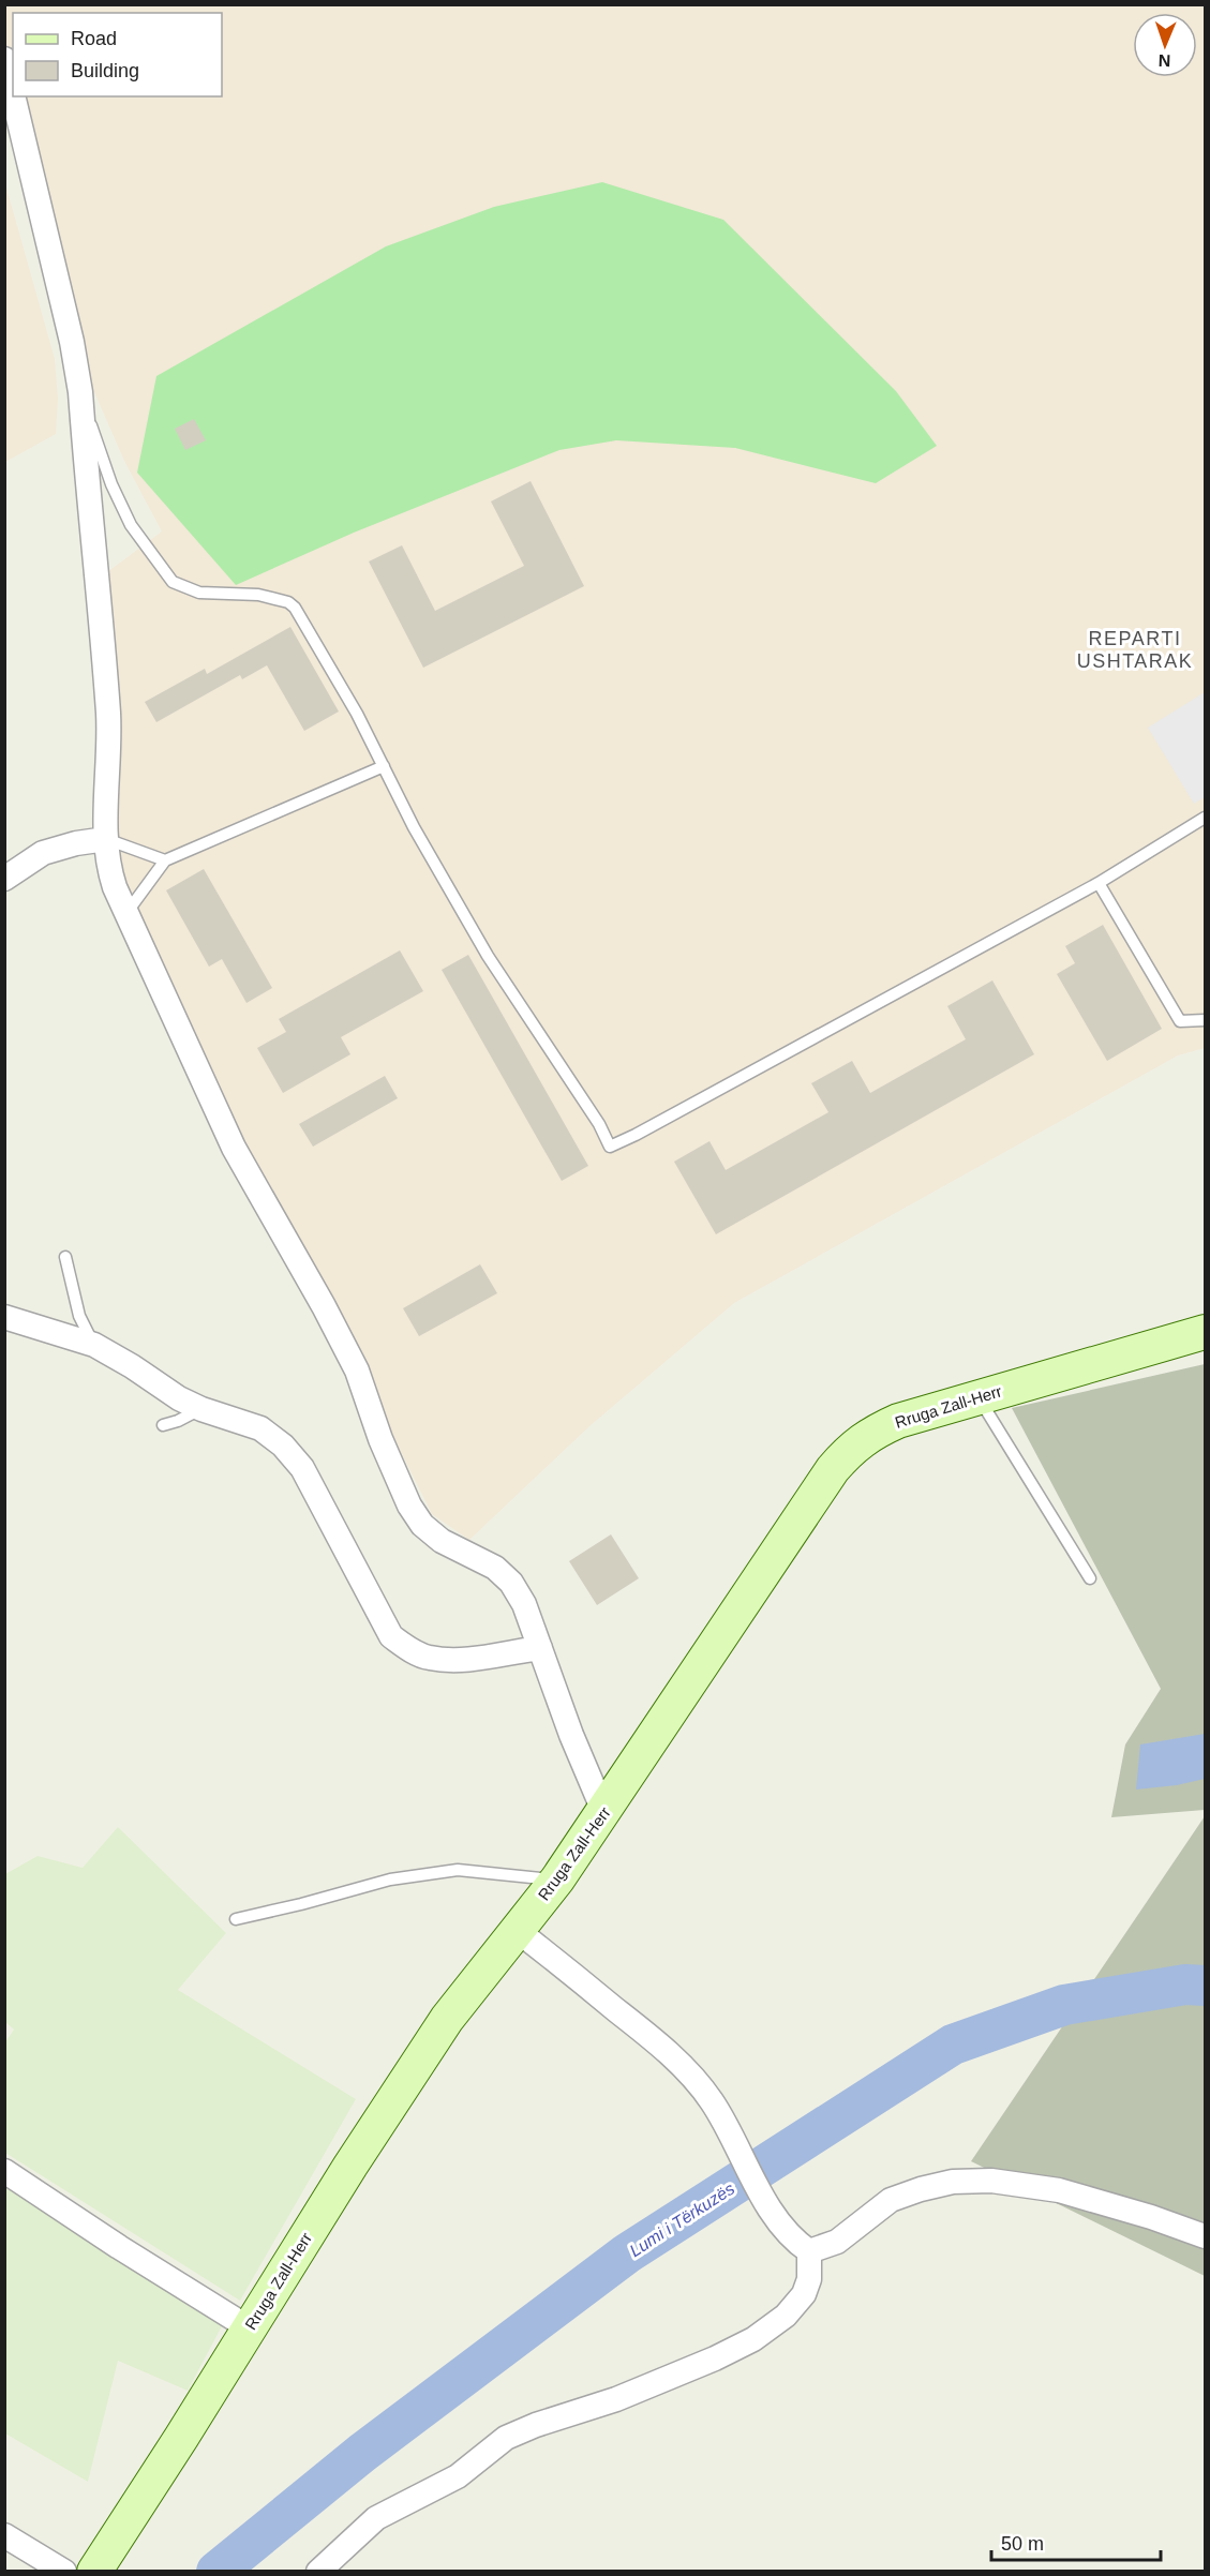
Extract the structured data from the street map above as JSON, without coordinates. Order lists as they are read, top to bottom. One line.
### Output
{"streets":{"main road":["Rruga Zall-Herr"]},"districts":["REPARTI USHTARAK"],"water":["Lumi i Tërkuzës"],"legend":["Road","Building"],"scale_bar":"50 m","north":"bottom"}
